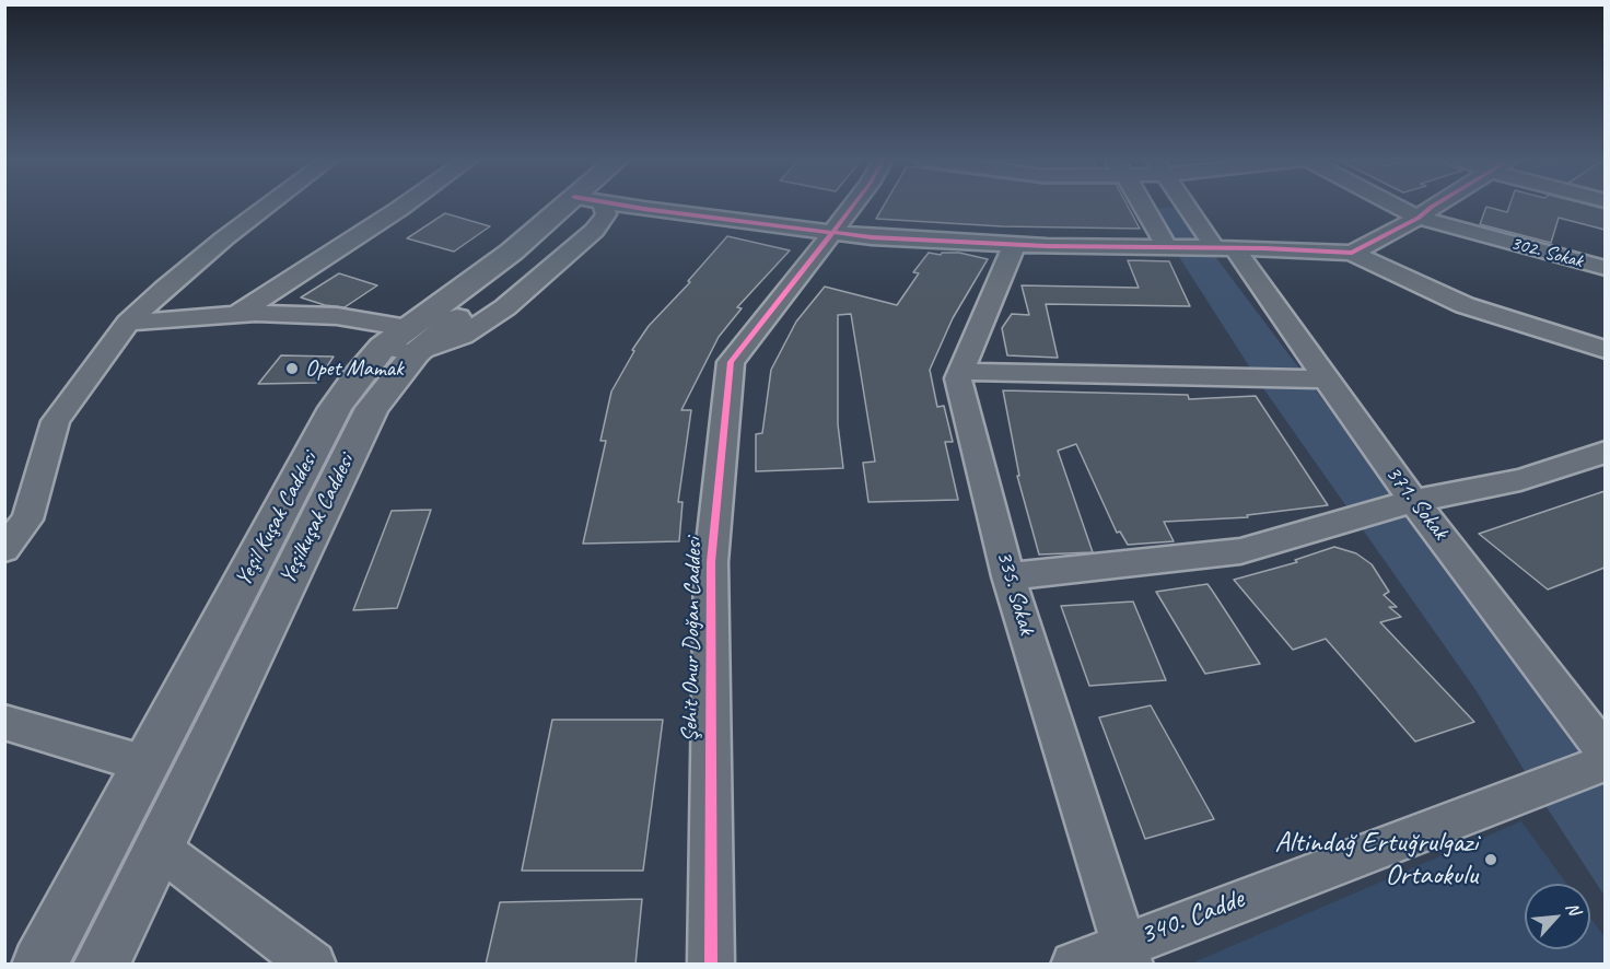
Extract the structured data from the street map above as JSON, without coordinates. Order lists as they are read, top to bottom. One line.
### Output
{"streets":{"main road":["Yeşil Kuşak Caddesi","Yeşilkuşak Caddesi"],"street":["302. Sokak","371. Sokak","335. Sokak","Şehit Onur Doğan Caddesi","340. Cadde"]},"crossings":[["Yeşil Kuşak Caddesi","Yeşilkuşak Caddesi"],["335. Sokak","340. Cadde"]],"places":["Opet Mamak","Altindağ Ertuğrulgazi Ortaokulu"],"north":"top right"}
